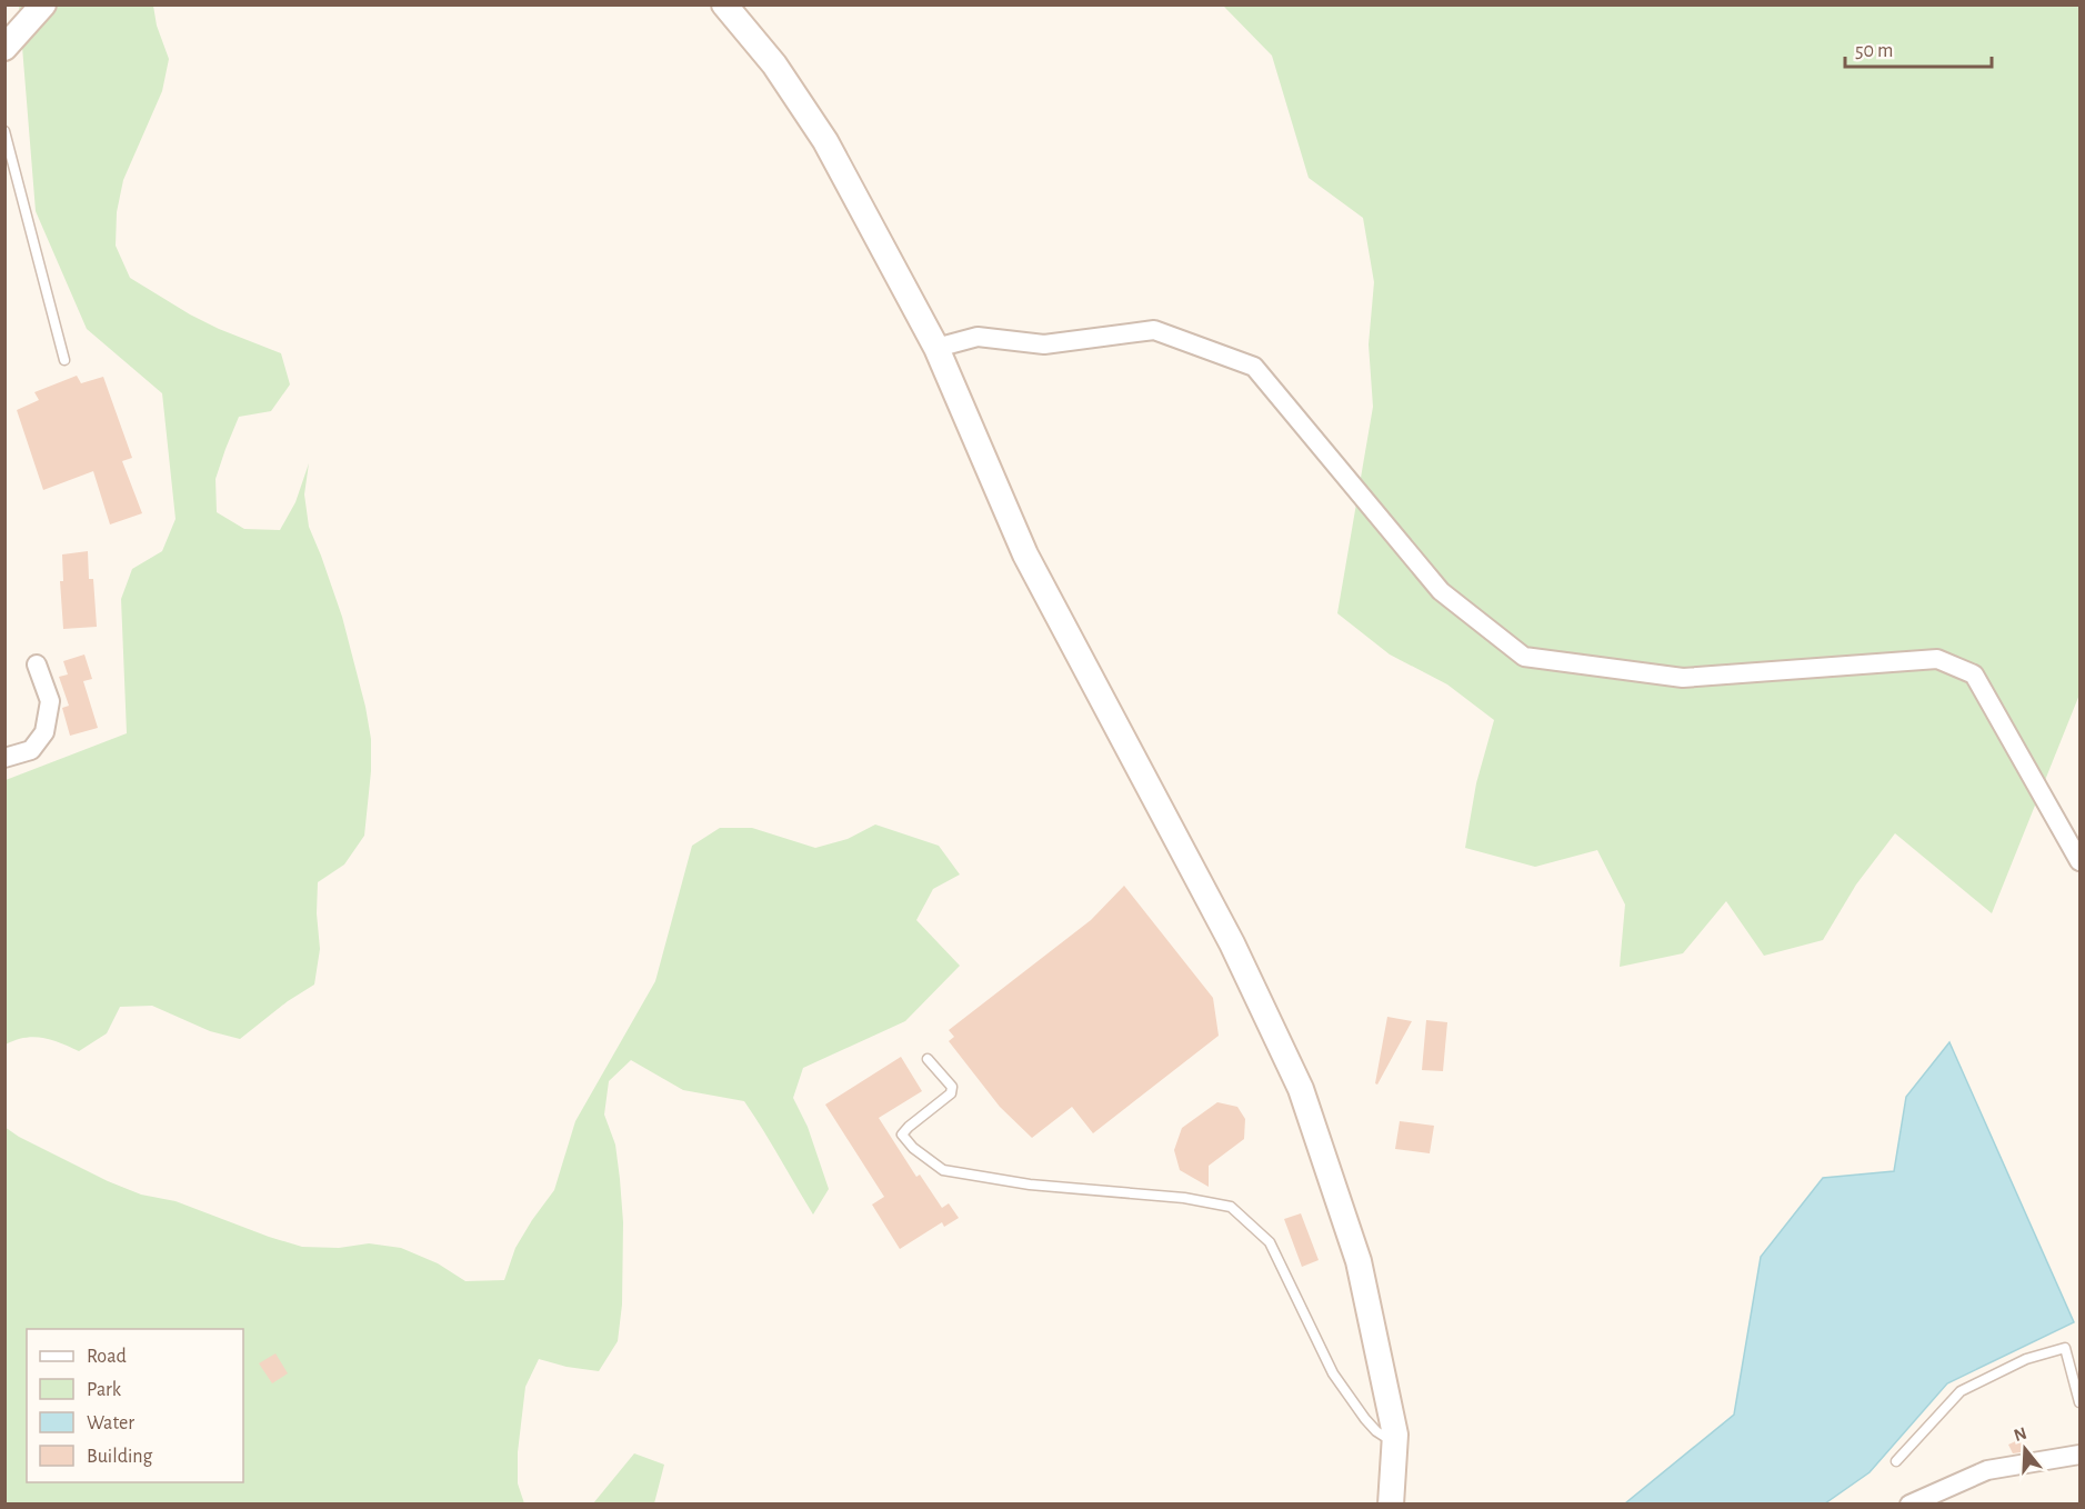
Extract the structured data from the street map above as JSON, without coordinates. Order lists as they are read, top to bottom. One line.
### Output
{"legend":["Road","Park","Water","Building"],"scale_bar":"50 m","north":"top"}
